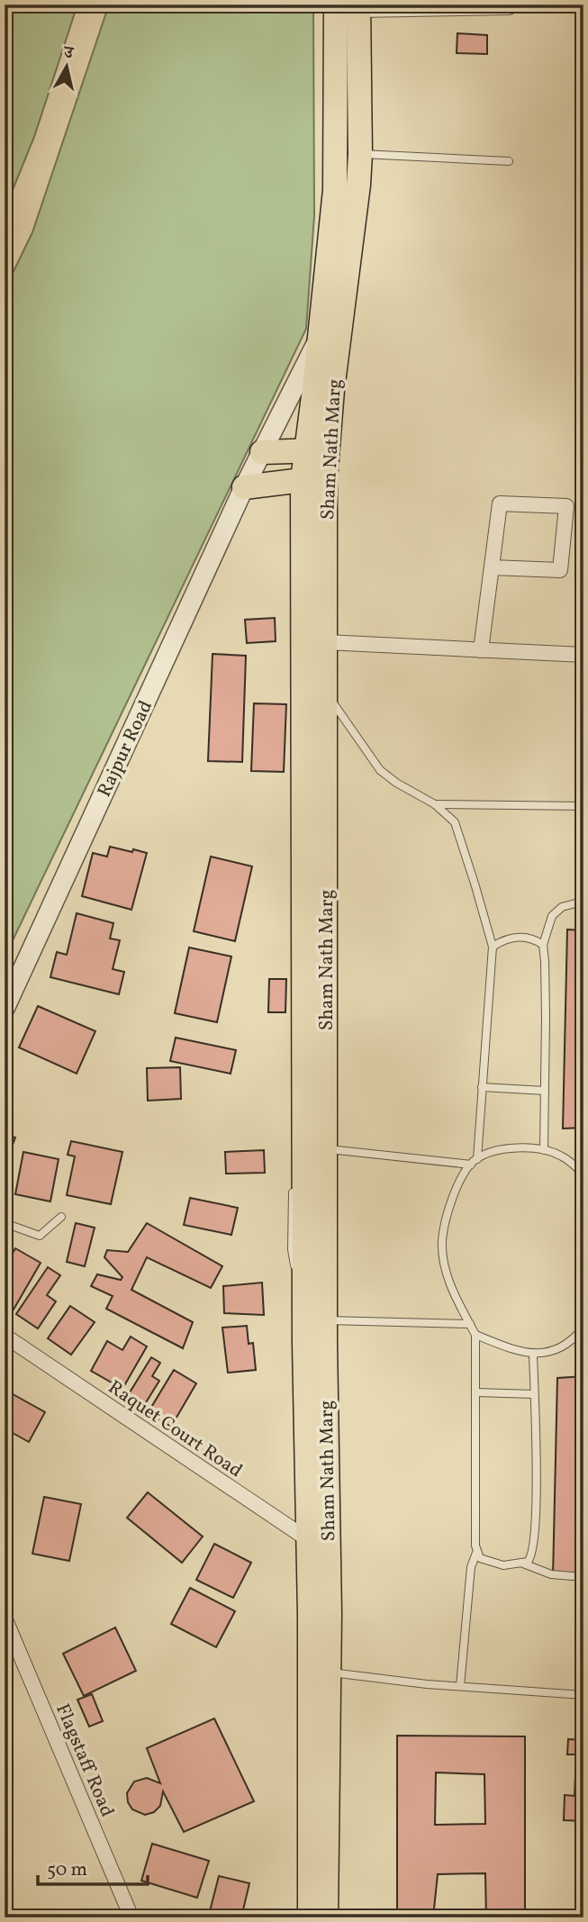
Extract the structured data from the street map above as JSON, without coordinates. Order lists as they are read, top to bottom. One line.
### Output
{"streets":{"main road":["Sham Nath Marg"],"street":["Rajpur Road","Raquet Court Road","Flagstaff Road"]},"crossings":[["Sham Nath Marg","Rajpur Road"],["Sham Nath Marg","Raquet Court Road"]],"scale_bar":"50 m","north":"top"}
